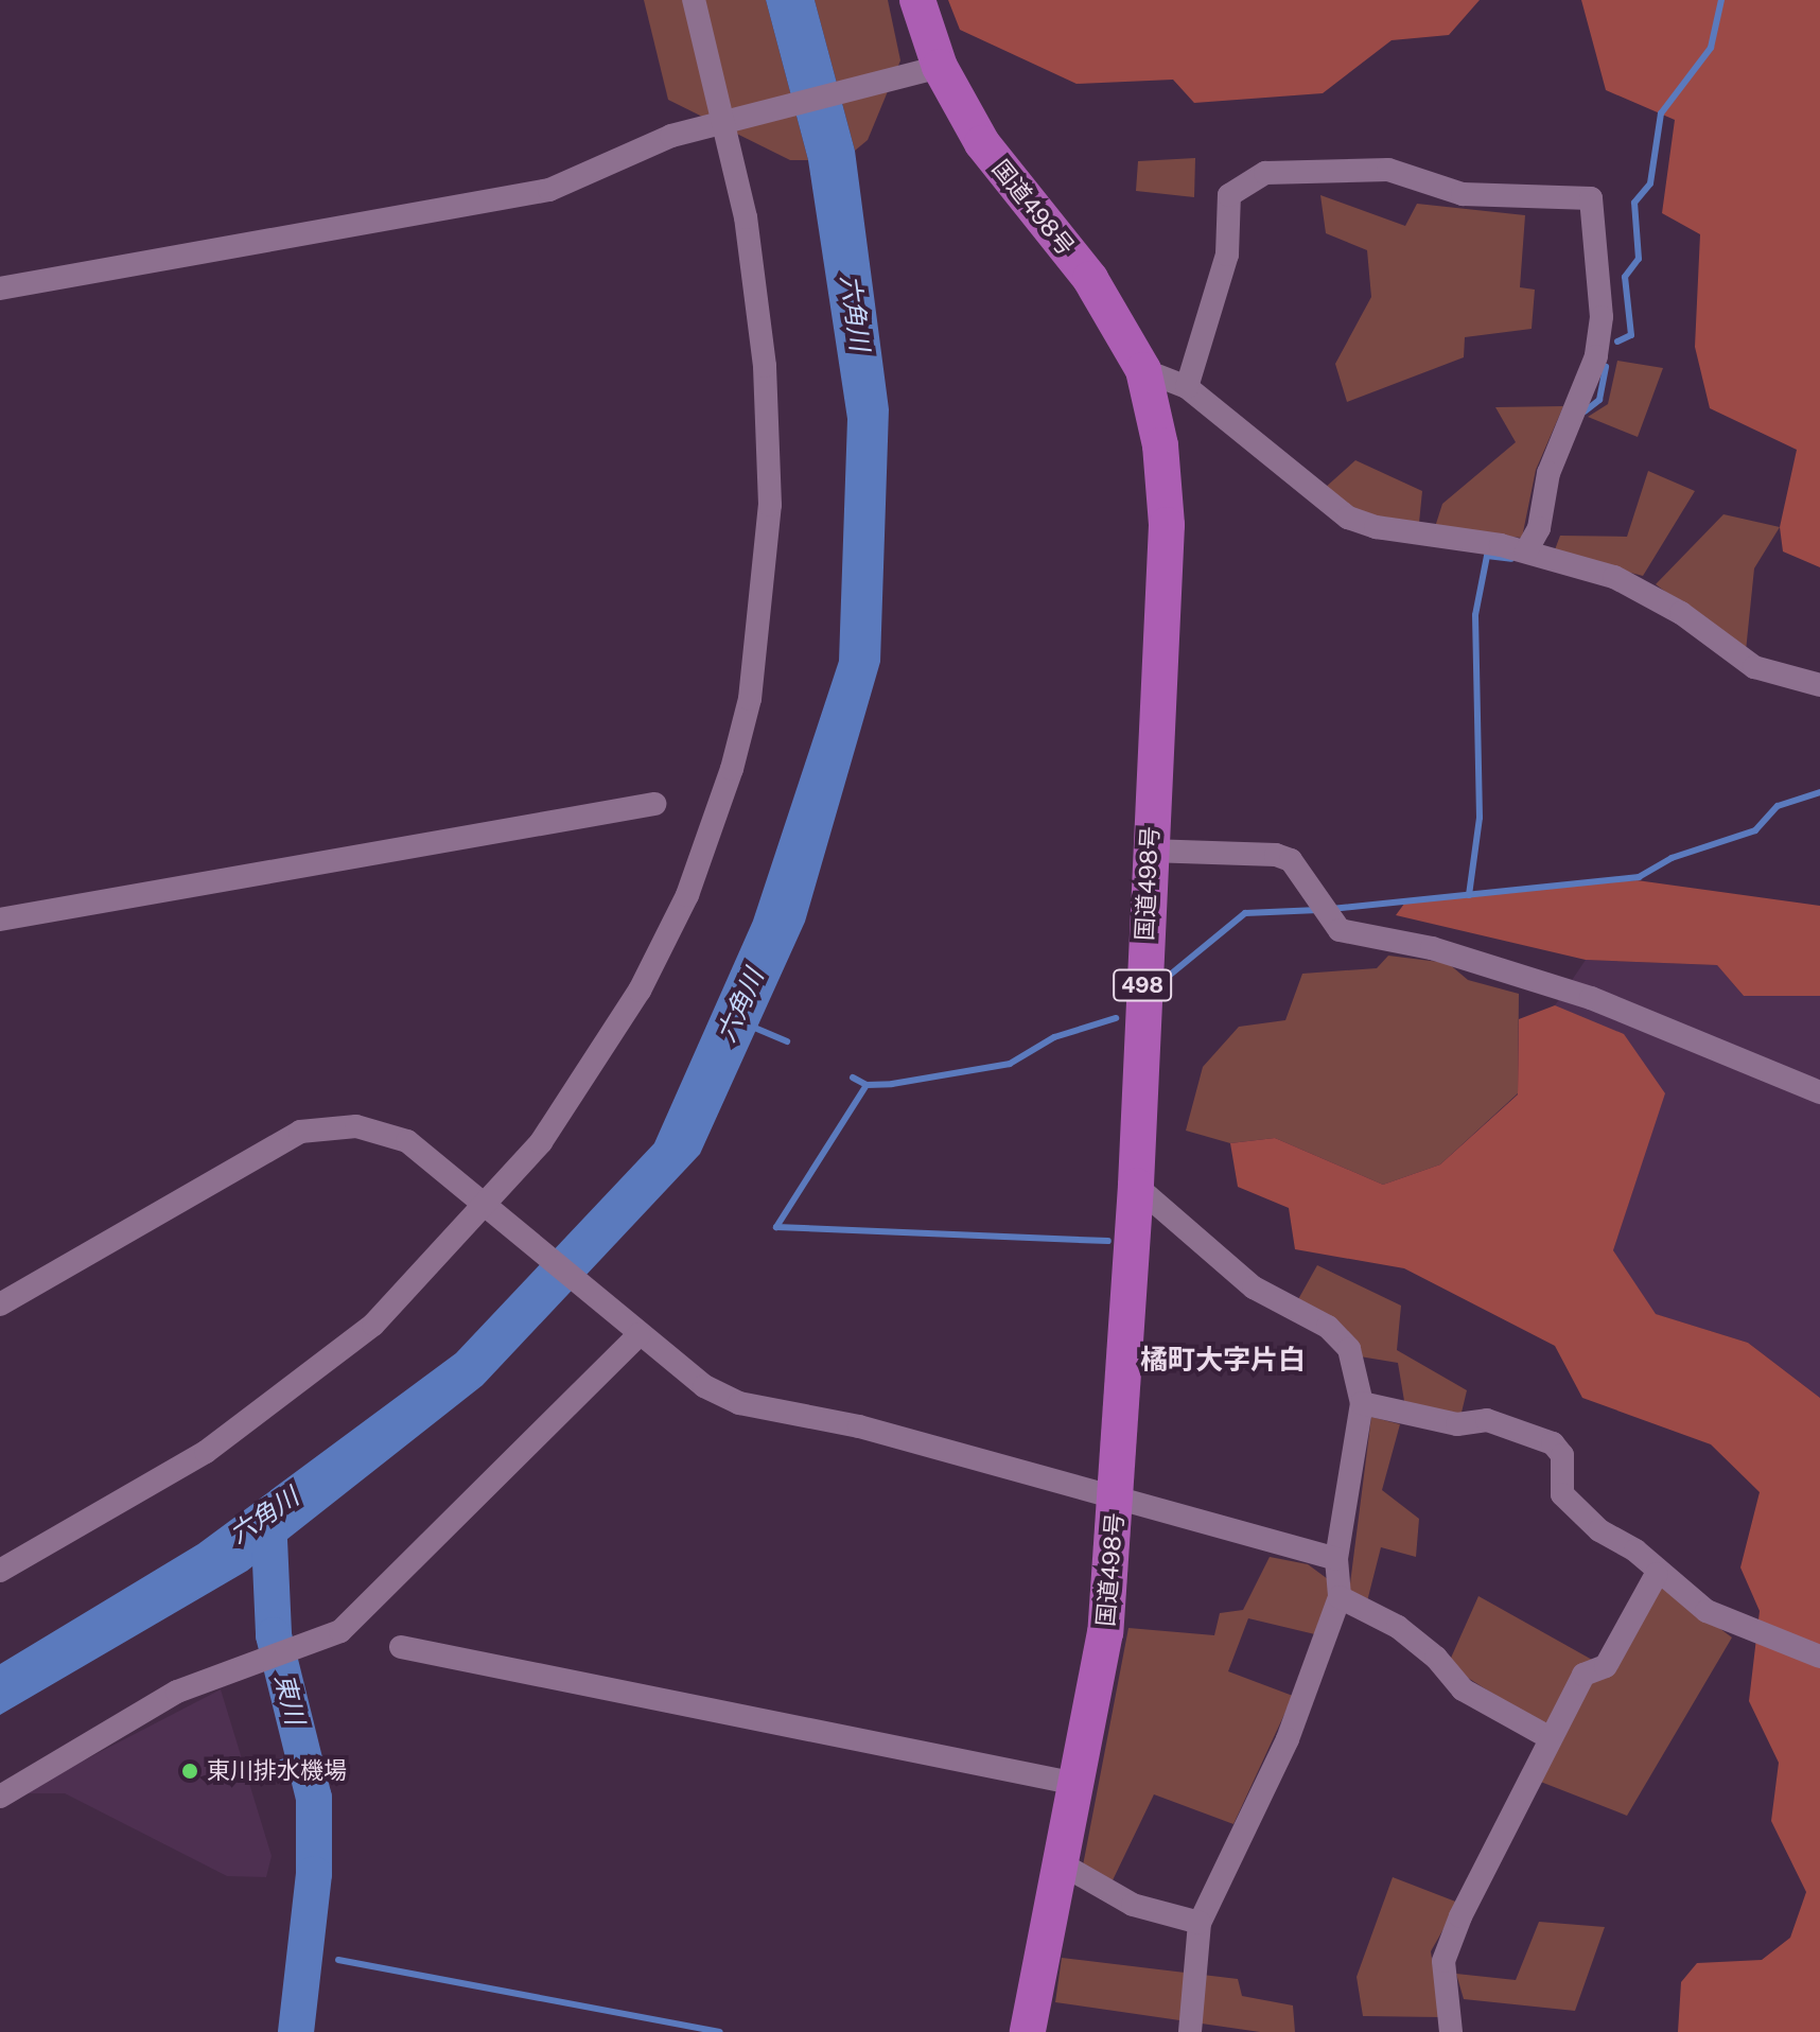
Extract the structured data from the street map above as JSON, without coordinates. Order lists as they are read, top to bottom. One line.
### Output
{"streets":{"highway":["国道498号","498"]},"districts":["橘町大字片白"],"water":["六角川","東川"],"places":["東川排水機場"]}
